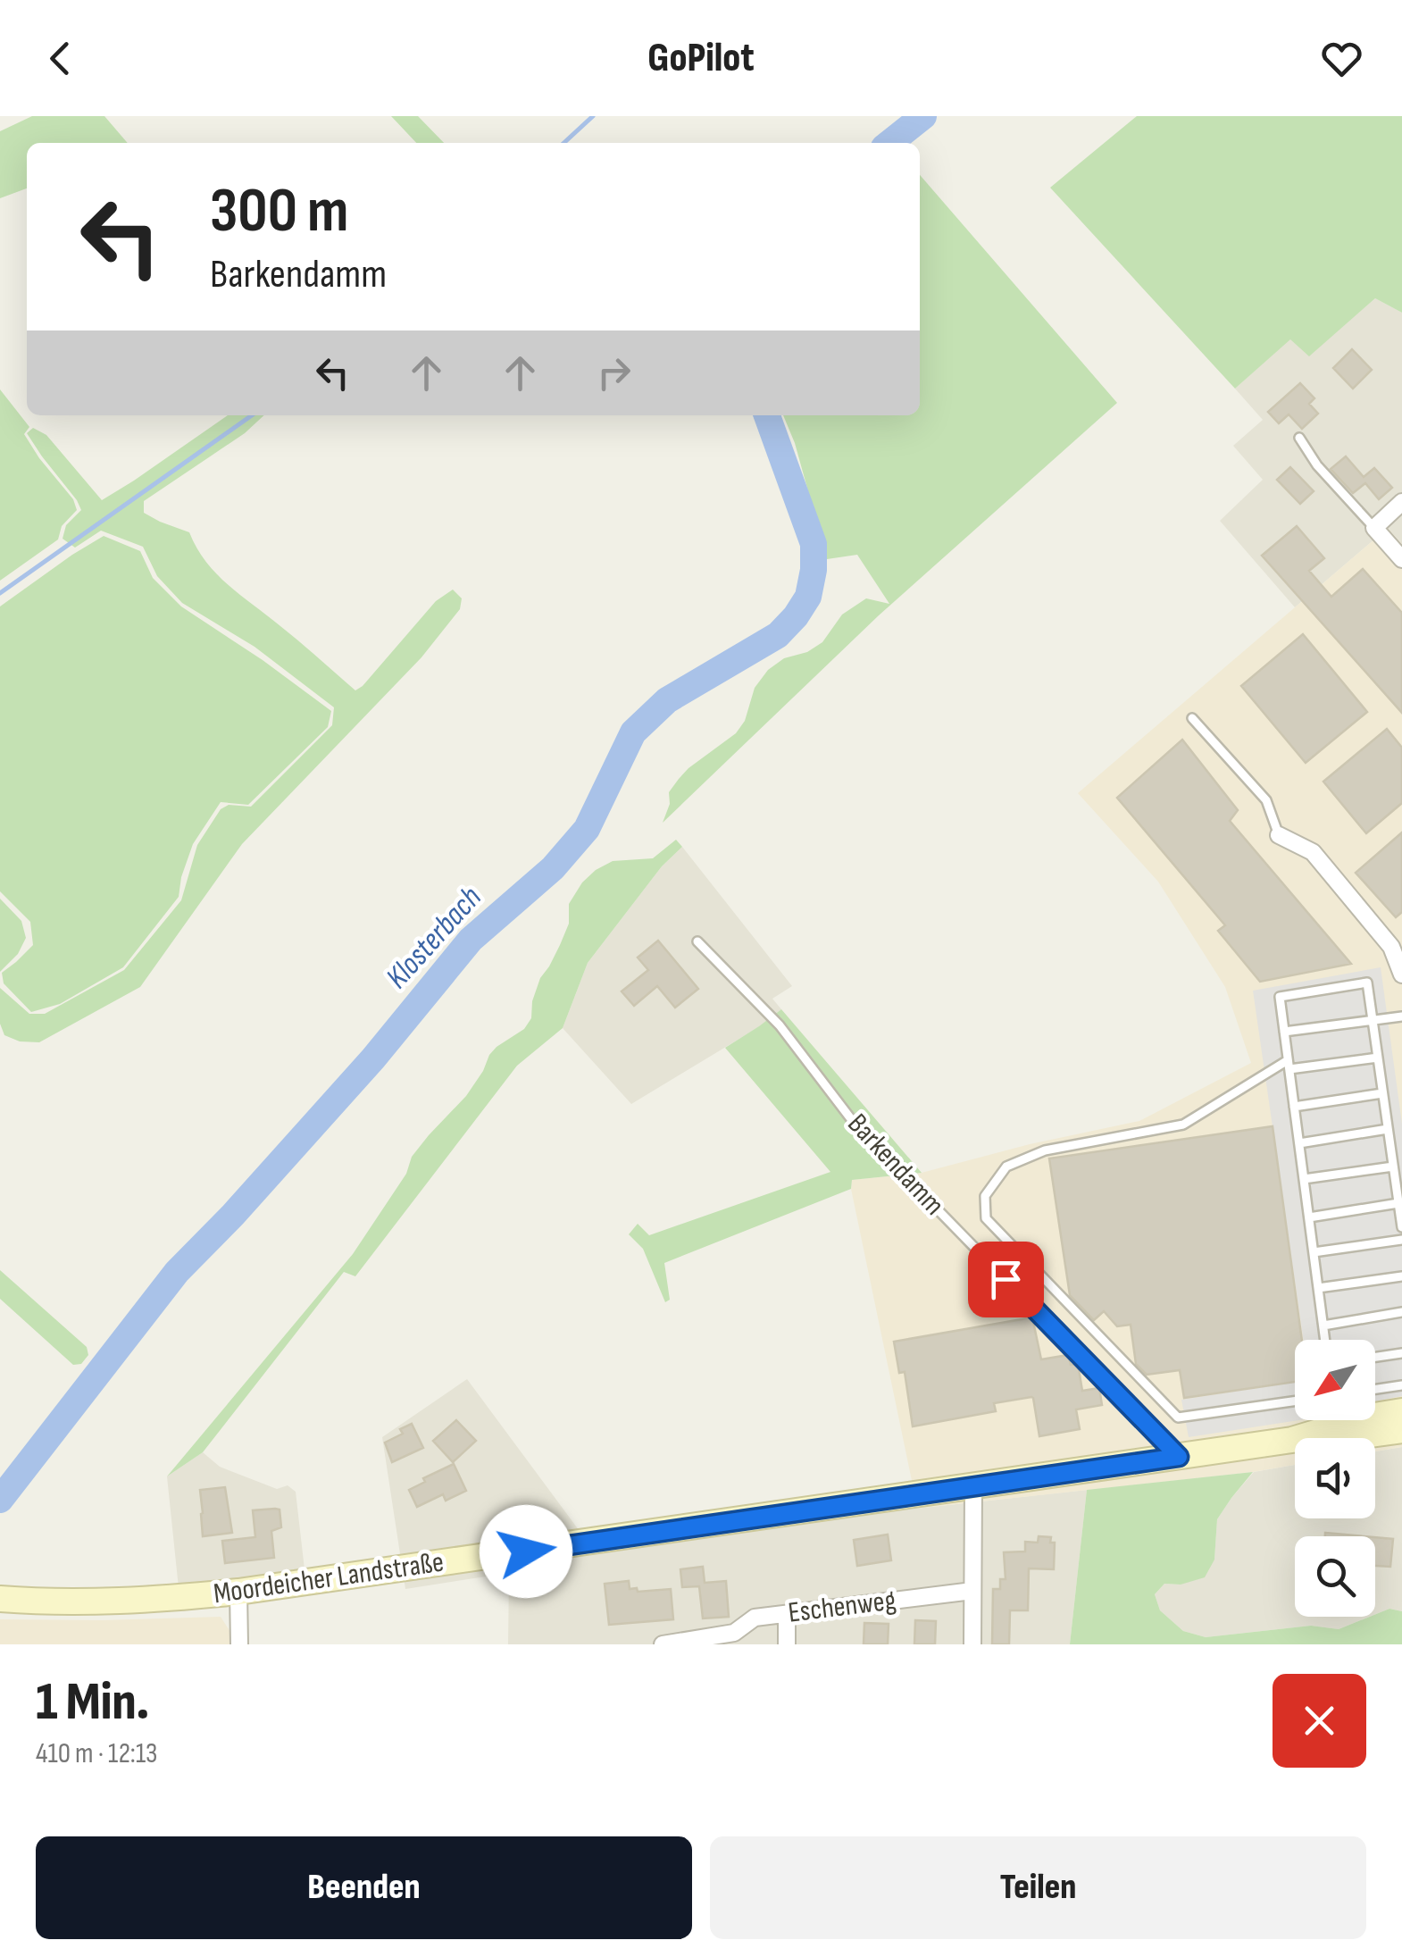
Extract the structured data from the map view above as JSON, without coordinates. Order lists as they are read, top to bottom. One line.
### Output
{"streets":{"main road":["Moordeicher Landstraße"],"street":["Eschenweg"],"lane":["Barkendamm"]},"crossings":[["Barkendamm","Moordeicher Landstraße"]],"water":["Klosterbach"],"north":"bottom left","page":{"header":"GoPilot","turn":["300 m","Barkendamm"],"heading":["1 Min.","410 m · 12:13"],"buttons":["Beenden","Teilen"]}}
